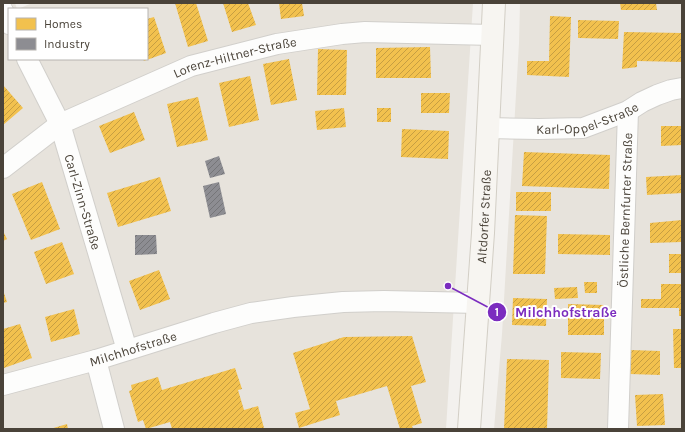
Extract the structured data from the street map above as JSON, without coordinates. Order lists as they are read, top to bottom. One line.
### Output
{"streets":{"main road":["Altdorfer Straße"],"street":["Lorenz-Hiltner-Straße","Karl-Oppel-Straße","Carl-Zinn-Straße","Östliche Bernfurter Straße","Milchhofstraße"]},"crossings":[["Lorenz-Hiltner-Straße","Carl-Zinn-Straße"],["Lorenz-Hiltner-Straße","Altdorfer Straße"],["Karl-Oppel-Straße","Östliche Bernfurter Straße"],["Karl-Oppel-Straße","Altdorfer Straße"],["Carl-Zinn-Straße","Milchhofstraße"],["Altdorfer Straße","Milchhofstraße"]],"places":["Milchhofstraße"],"legend":["Homes","Industry"]}
